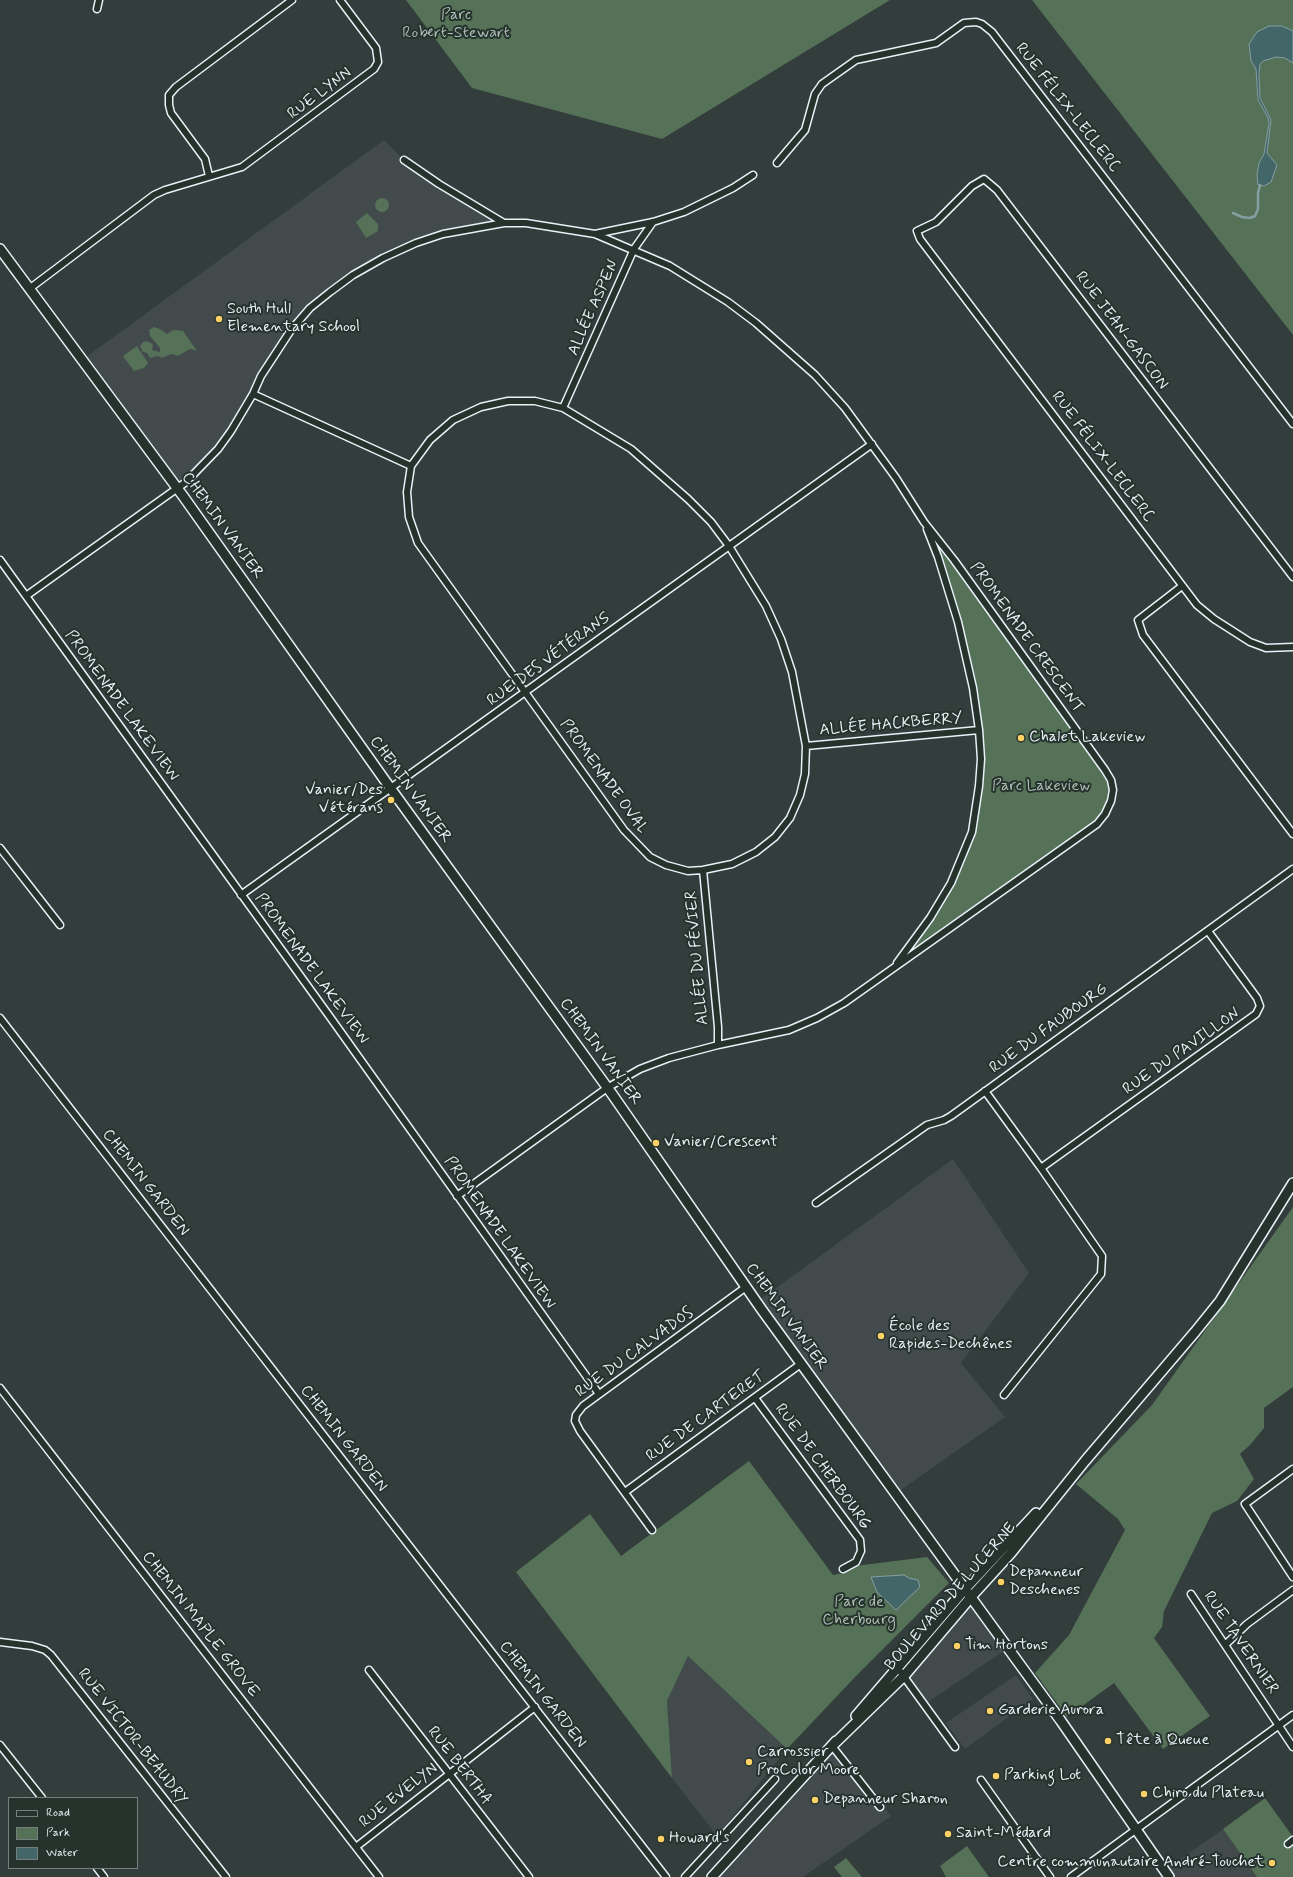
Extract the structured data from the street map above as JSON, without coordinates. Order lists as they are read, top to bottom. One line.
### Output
{"streets":{"street":["RUE LYNN","RUE FÉLIX-LECLERC","ALLÉE ASPEN","RUE JEAN-GASCON","CHEMIN VANIER","PROMENADE CRESCENT","RUE DES VÉTÉRANS","PROMENADE LAKEVIEW","ALLÉE HACKBERRY","PROMENADE OVAL","ALLÉE DU FÉVIER","RUE DU FAUBOURG","RUE DU PAVILLON","CHEMIN GARDEN","RUE DU CALVADOS","RUE DE CARTERET","RUE DE CHERBOURG","BOULEVARD DE LUCERNE","CHEMIN MAPLE GROVE","RUE TAVERNIER","RUE VICTOR-BEAUDRY","RUE BERTHA","RUE EVELYN"]},"crossings":[["RUE LYNN","CHEMIN VANIER"],["RUE FÉLIX-LECLERC","RUE JEAN-GASCON"],["ALLÉE ASPEN","PROMENADE CRESCENT"],["ALLÉE ASPEN","PROMENADE OVAL"],["CHEMIN VANIER","PROMENADE CRESCENT"],["CHEMIN VANIER","RUE DES VÉTÉRANS"],["CHEMIN VANIER","RUE DU CALVADOS"],["CHEMIN VANIER","RUE DE CARTERET"],["CHEMIN VANIER","BOULEVARD DE LUCERNE"],["PROMENADE CRESCENT","RUE DES VÉTÉRANS"],["PROMENADE CRESCENT","PROMENADE LAKEVIEW"],["PROMENADE CRESCENT","ALLÉE HACKBERRY"],["PROMENADE CRESCENT","ALLÉE DU FÉVIER"],["RUE DES VÉTÉRANS","PROMENADE LAKEVIEW"],["RUE DES VÉTÉRANS","PROMENADE OVAL"],["PROMENADE LAKEVIEW","RUE DU CALVADOS"],["ALLÉE HACKBERRY","PROMENADE OVAL"],["PROMENADE OVAL","ALLÉE DU FÉVIER"],["RUE DU FAUBOURG","RUE DU PAVILLON"],["CHEMIN GARDEN","RUE EVELYN"],["RUE DU CALVADOS","RUE DE CARTERET"],["RUE DE CARTERET","RUE DE CHERBOURG"],["CHEMIN MAPLE GROVE","RUE EVELYN"],["RUE BERTHA","RUE EVELYN"]],"parks":["Parc Robert-Stewart","Parc Lakeview","Parc de Cherbourg"],"places":["South Hull Elementary School","Chalet Lakeview","Vanier/Des Vétérans","Vanier/Crescent","École des Rapides-Dechênes","Depanneur Deschenes","Tim Hortons","Garderie Aurora","Tête à Queue","Carrossier ProColor Moore","Parking Lot","Chiro du Plateau","Depanneur Sharon","Saint-Médard","Howard's","Centre communautaire André-Touchet"],"legend":["Road","Park","Water"]}
